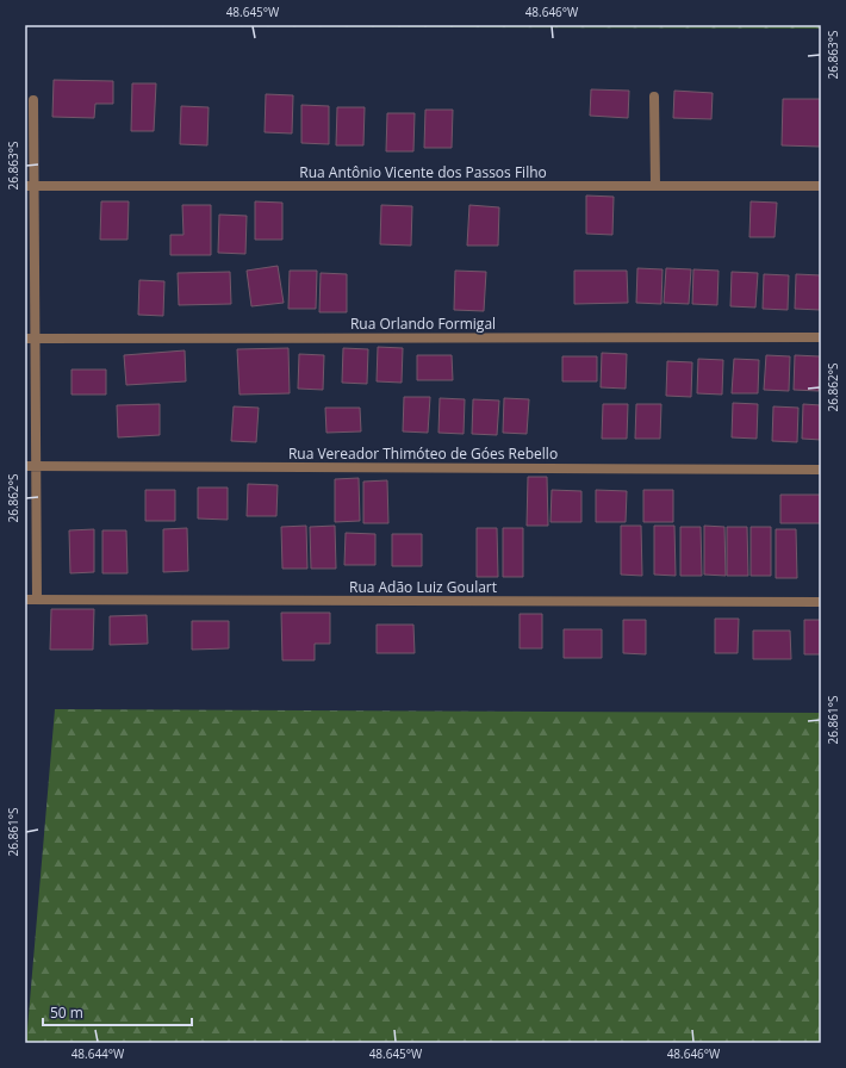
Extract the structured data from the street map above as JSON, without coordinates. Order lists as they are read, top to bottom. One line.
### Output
{"streets":{"street":["Rua Antônio Vicente dos Passos Filho","Rua Orlando Formigal","Rua Vereador Thimóteo de Góes Rebello","Rua Adão Luiz Goulart"]},"scale_bar":"50 m","coordinates":["48.645°W","48.646°W","26.863°S","26.862°S","26.861°S","48.644°W"]}
